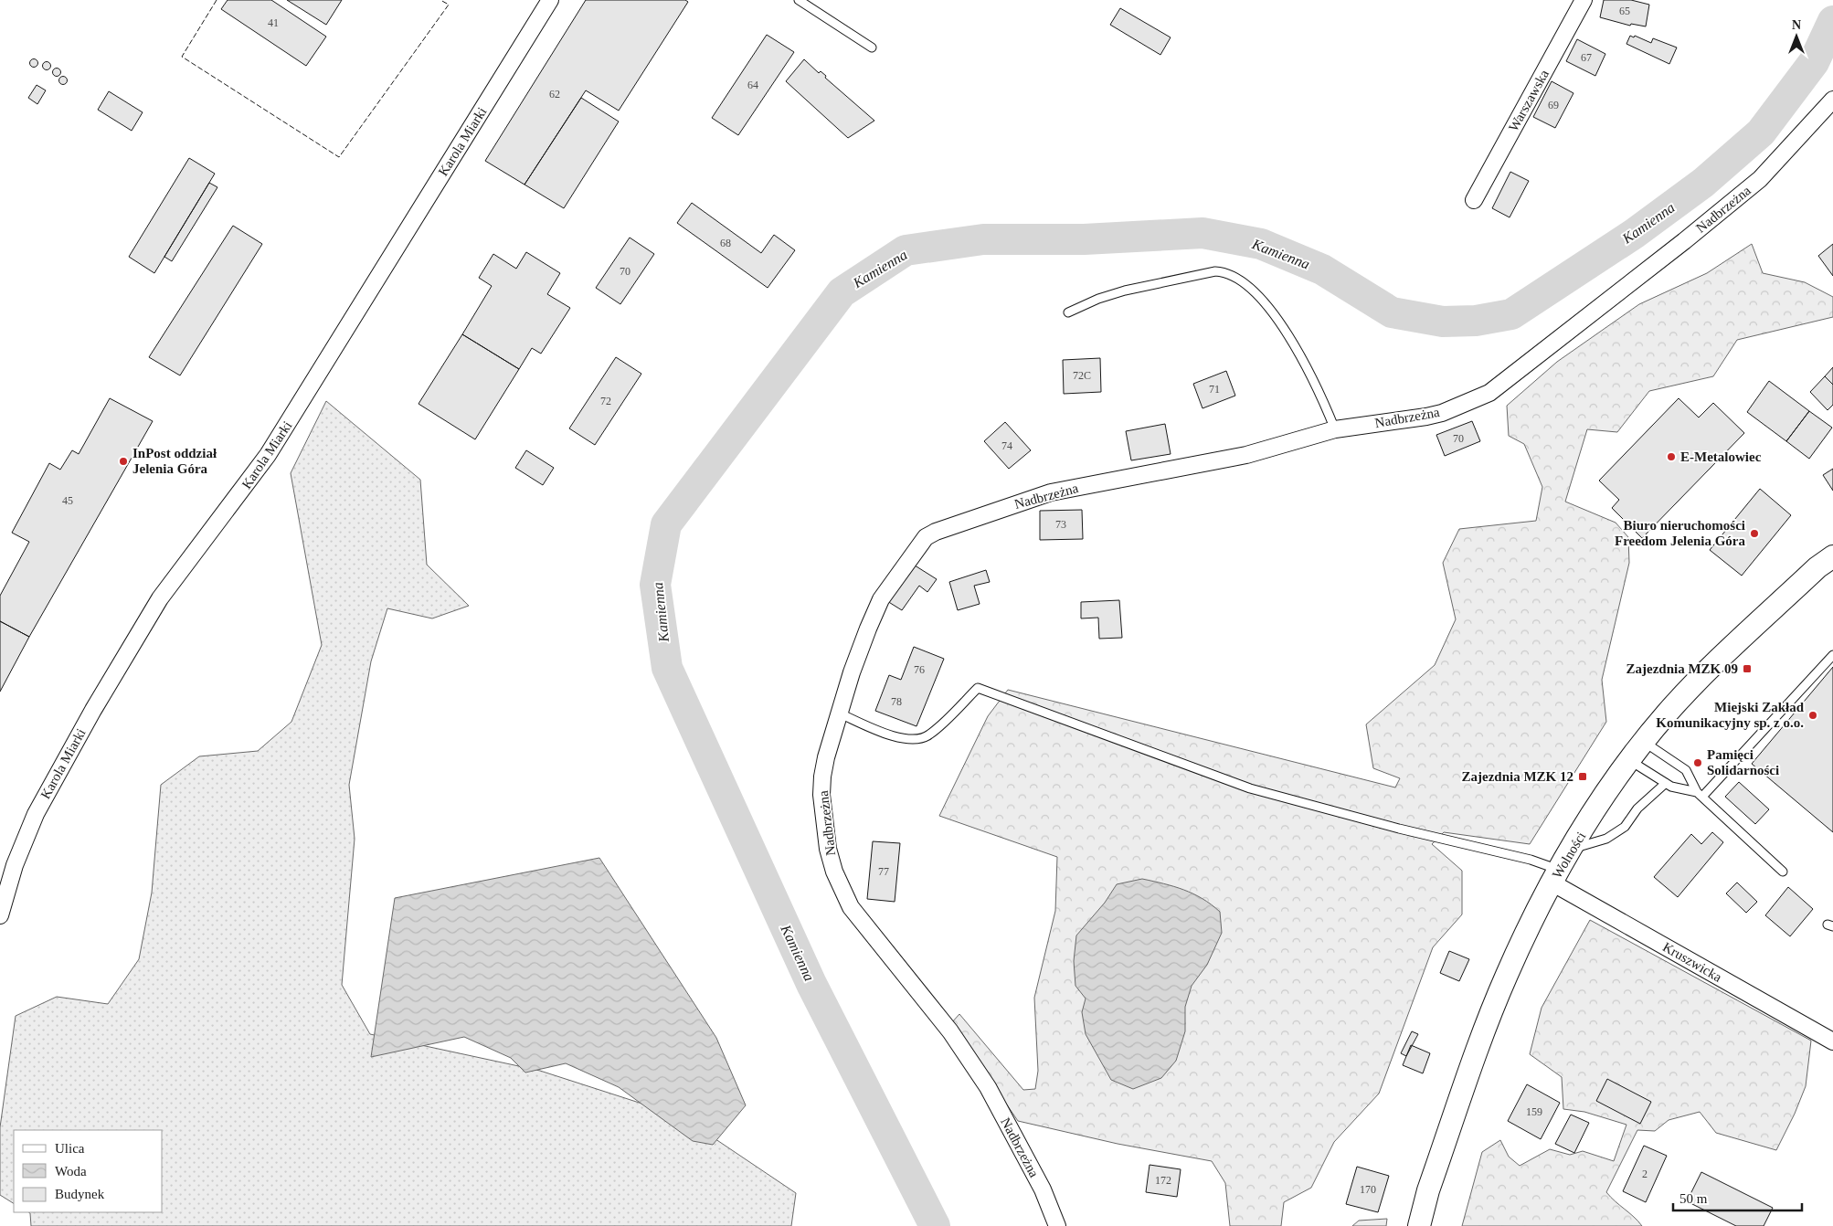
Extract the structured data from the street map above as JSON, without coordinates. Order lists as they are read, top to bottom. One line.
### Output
{"streets":{"street":["Warszawska","Karola Miarki","Nadbrzeżna","Wolności","Kruszwicka"]},"crossings":[["Wolności","Kruszwicka"]],"water":["Kamienna"],"places":{"other":["E-Metalowiec","InPost oddział Jelenia Góra","Biuro nieruchomości Freedom Jelenia Góra","Miejski Zakład Komunikacyjny sp. z o.o.","Pamięci Solidarności"],"transit":["Zajezdnia MZK 09","Zajezdnia MZK 12"]},"house_numbers":["65","41","67","64","62","69","68","70","72C","71","72","70","74","45","73","76","78","77","159","2","172","170"],"legend":["Ulica","Woda","Budynek"],"scale_bar":"50 m","north":"top"}
